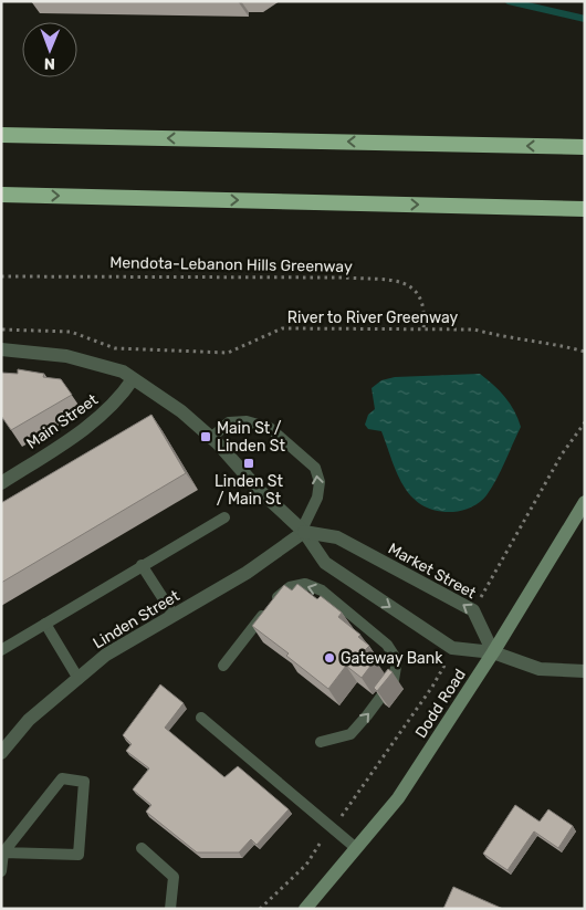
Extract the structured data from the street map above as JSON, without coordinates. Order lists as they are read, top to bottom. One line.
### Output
{"streets":{"main road":["Dodd Road"],"street":["Main Street","Market Street","Linden Street"],"path":["Mendota-Lebanon Hills Greenway","River to River Greenway"]},"crossings":[["Mendota-Lebanon Hills Greenway","River to River Greenway"],["Market Street","Linden Street"],["Market Street","Dodd Road"]],"places":{"transit":["Main St / Linden St","Linden St / Main St"],"other":["Gateway Bank"]},"north":"bottom"}
